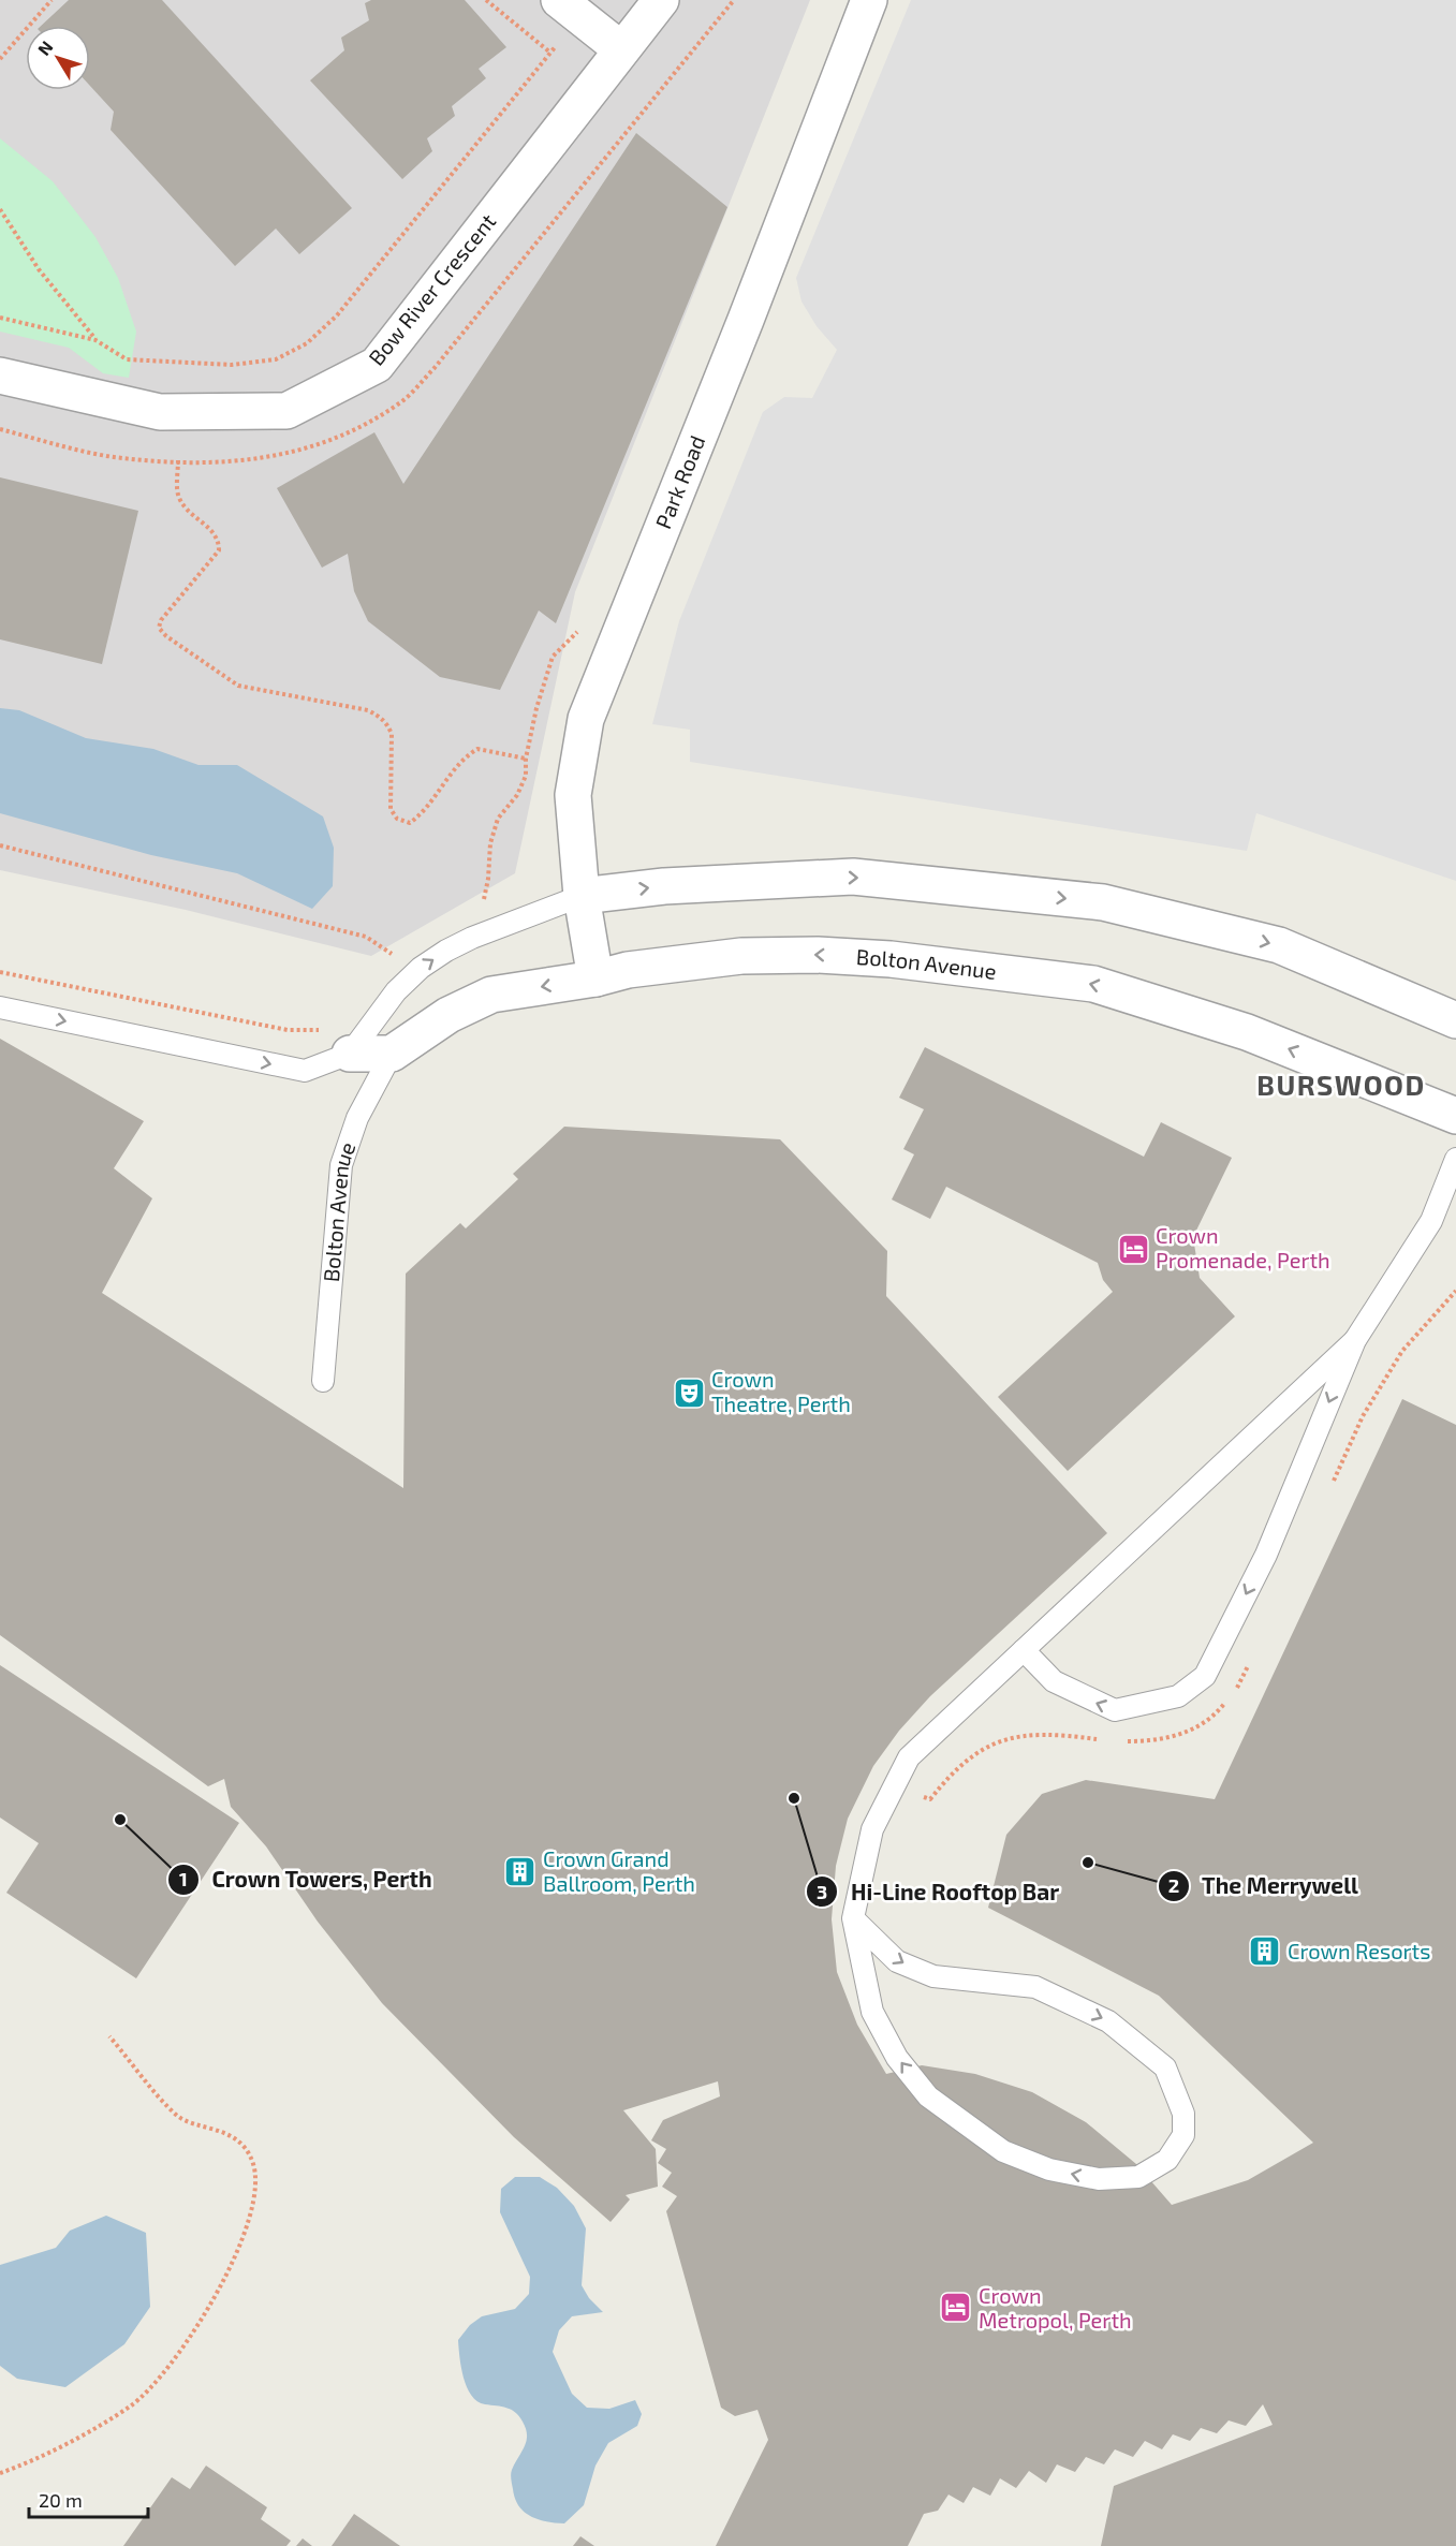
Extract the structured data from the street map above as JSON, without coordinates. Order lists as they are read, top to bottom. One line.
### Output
{"streets":{"street":["Bow River Crescent","Park Road","Bolton Avenue"]},"crossings":[["Park Road","Bolton Avenue"]],"districts":["BURSWOOD"],"places":{"hotel":["Crown Promenade, Perth","Crown Metropol, Perth"],"theatre":["Crown Theatre, Perth"],"other":["Hi-Line Rooftop Bar","Crown Towers, Perth","The Merrywell"],"building":["Crown Grand Ballroom, Perth","Crown Resorts"]},"scale_bar":"20 m","north":"top left"}
